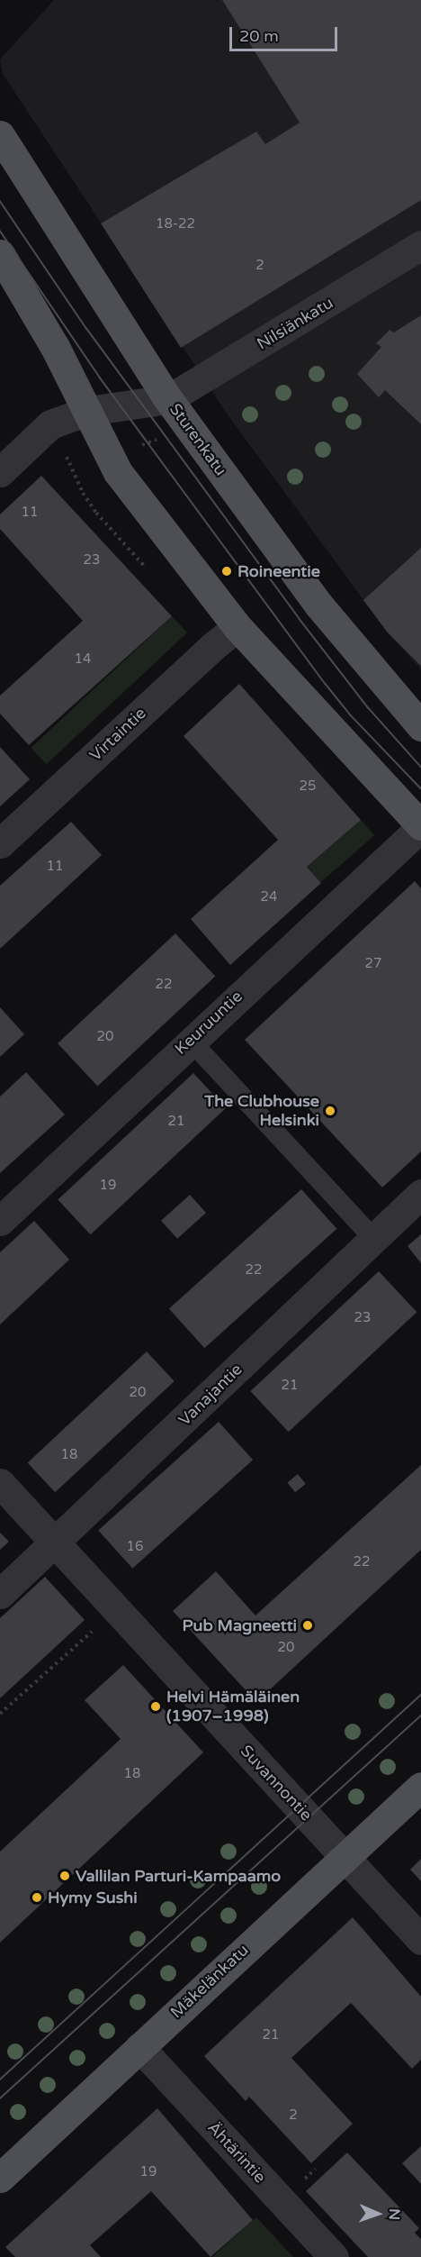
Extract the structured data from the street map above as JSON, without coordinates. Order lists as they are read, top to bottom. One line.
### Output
{"streets":{"main road":["Sturenkatu","Mäkelänkatu"],"street":["Nilsiänkatu","Virtaintie","Keuruuntie","Vanajantie","Suvannontie","Ähtärintie"]},"crossings":[["Nilsiänkatu","Sturenkatu"],["Vanajantie","Suvannontie"],["Suvannontie","Mäkelänkatu"],["Mäkelänkatu","Ähtärintie"]],"places":["Roineentie","The Clubhouse Helsinki","Pub Magneetti","Helvi Hämäläinen (1907–1998)","Vallilan Parturi-Kampaamo","Hymy Sushi"],"house_numbers":["18-22","2","11","23","14","25","11","24","27","22","20","21","19","22","23","21","20","18","16","22","20","18","21","2","19"],"scale_bar":"20 m","north":"right"}
